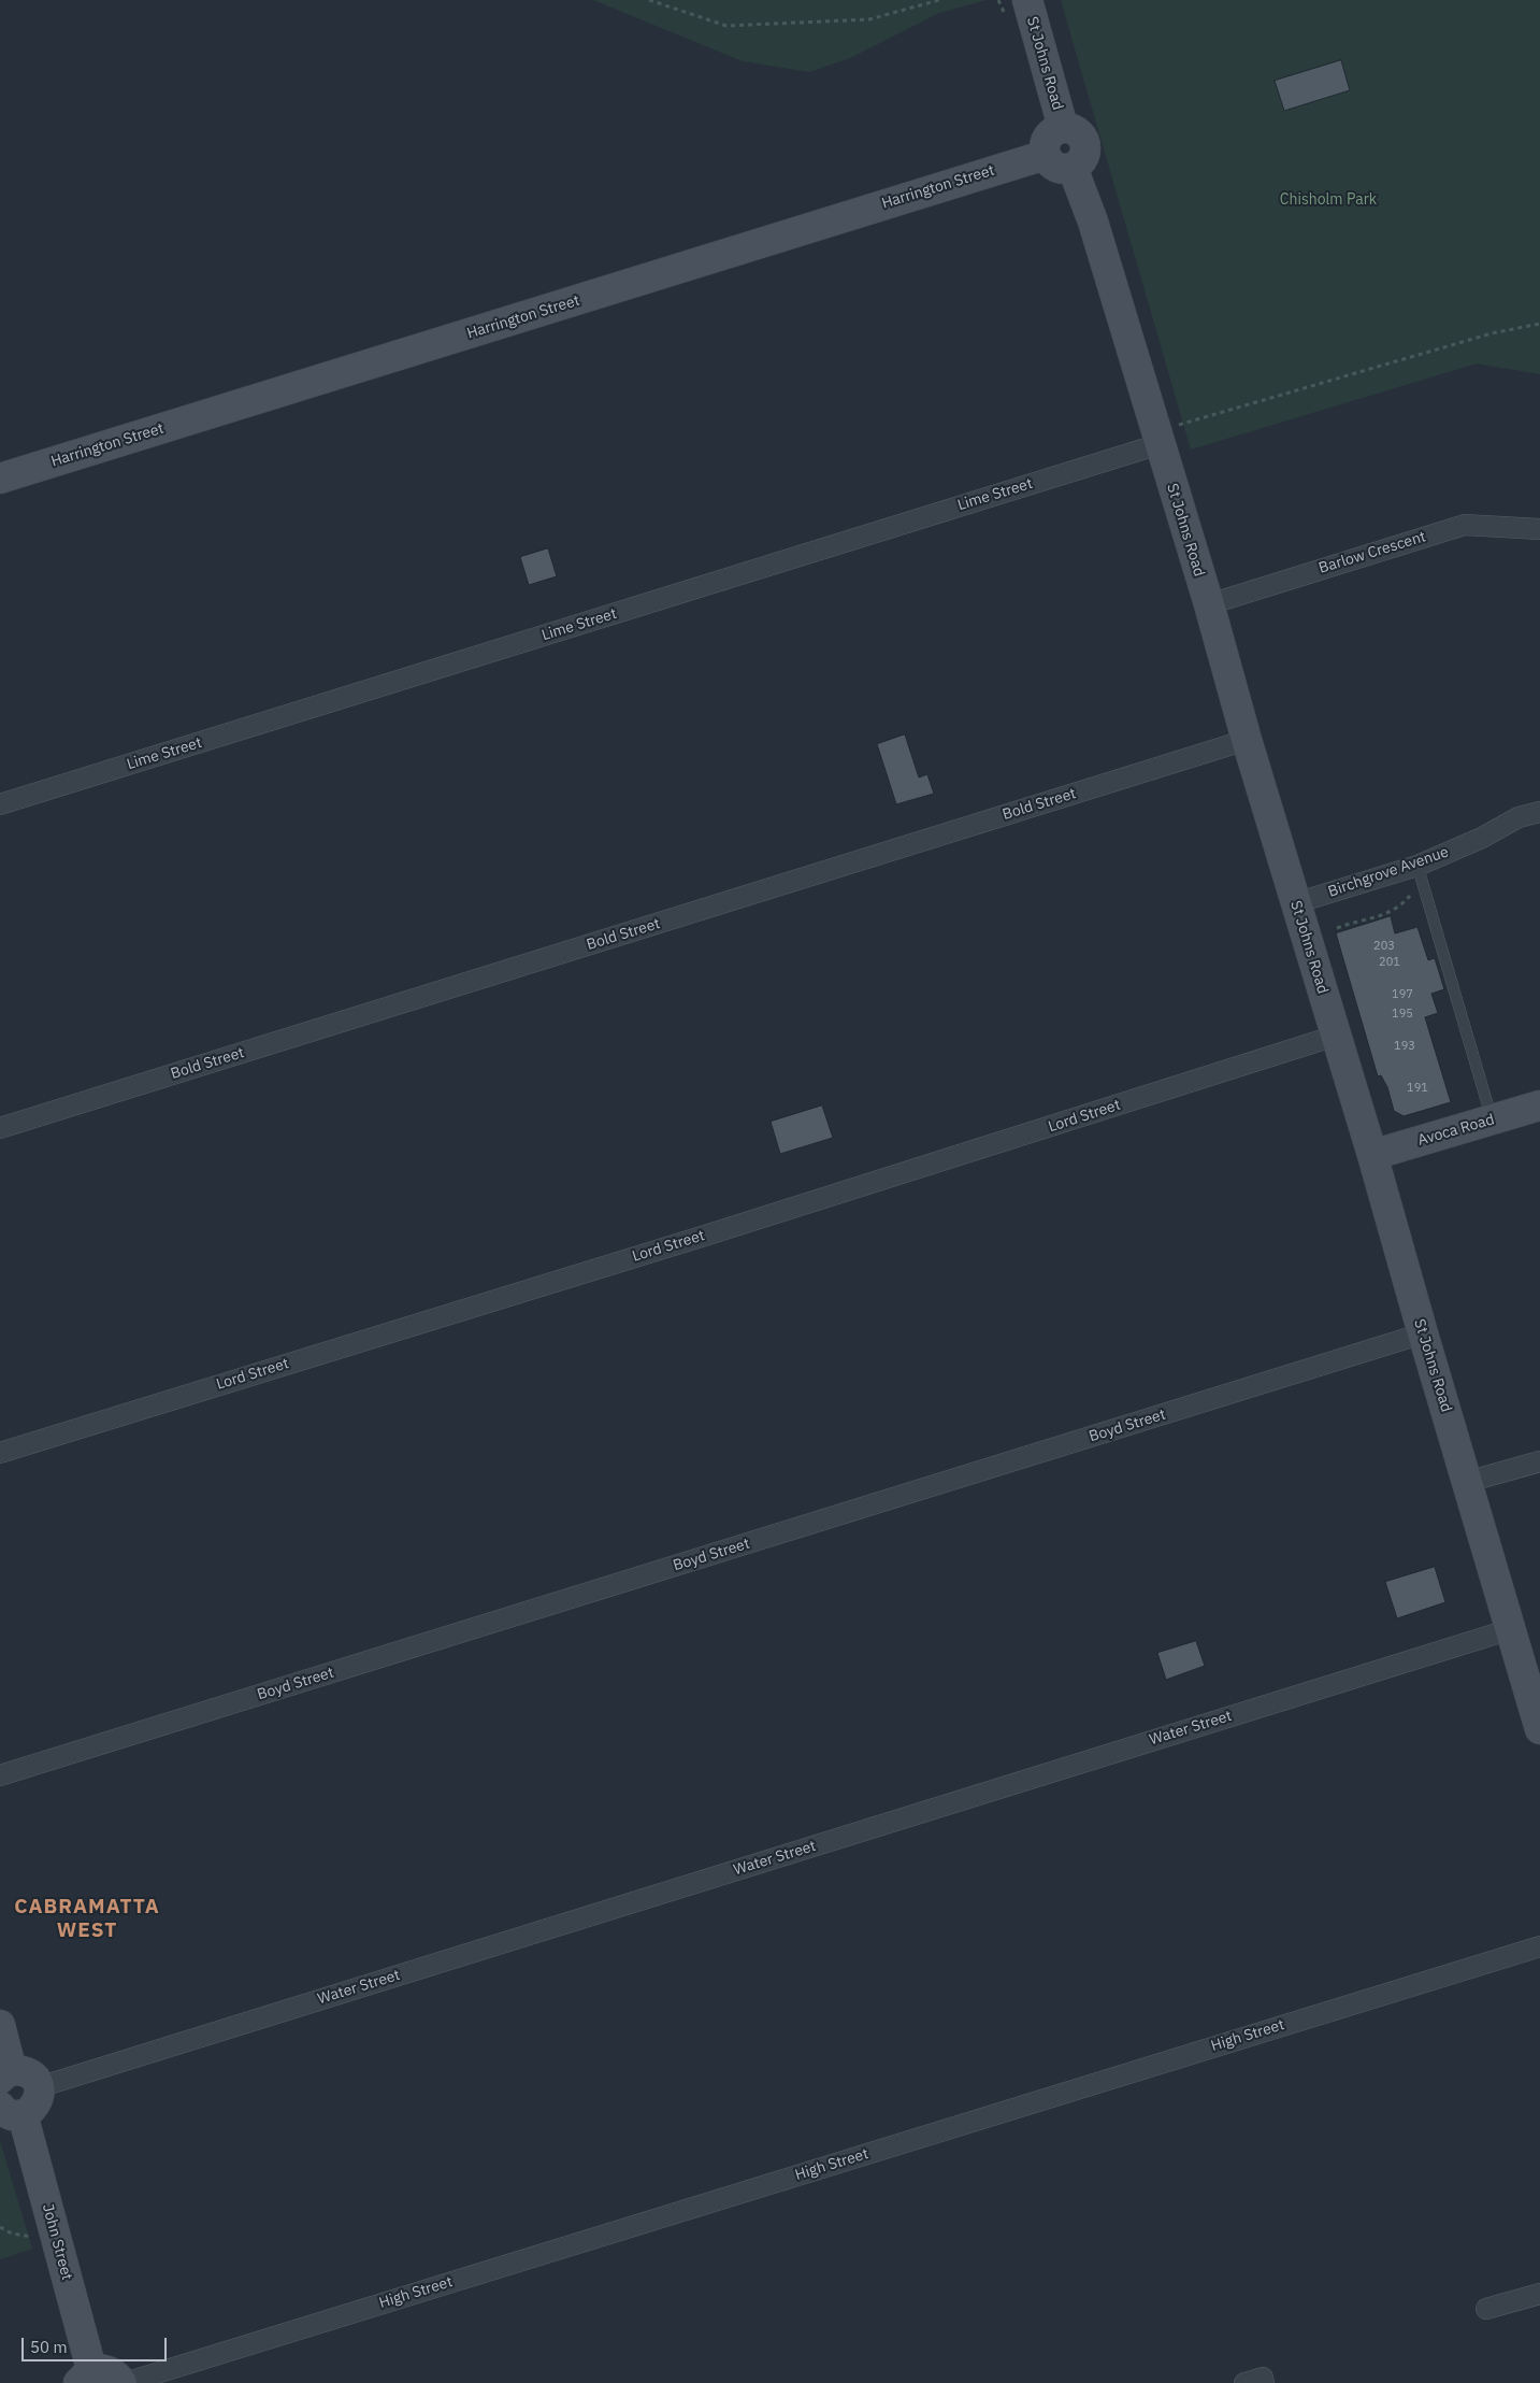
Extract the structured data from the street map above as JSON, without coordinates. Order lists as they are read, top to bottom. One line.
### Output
{"streets":{"main road":["St Johns Road","Harrington Street","Avoca Road","John Street"],"street":["Lime Street","Barlow Crescent","Bold Street","Birchgrove Avenue","Lord Street","Boyd Street","Water Street","High Street"]},"crossings":[["St Johns Road","Harrington Street"],["St Johns Road","Lime Street"],["St Johns Road","Barlow Crescent"],["St Johns Road","Bold Street"],["St Johns Road","Birchgrove Avenue"],["St Johns Road","Lord Street"],["St Johns Road","Avoca Road"],["St Johns Road","Boyd Street"],["St Johns Road","Water Street"]],"districts":["CABRAMATTA WEST"],"parks":["Chisholm Park"],"house_numbers":["203","201","197","195","193","191"],"scale_bar":"50 m"}
